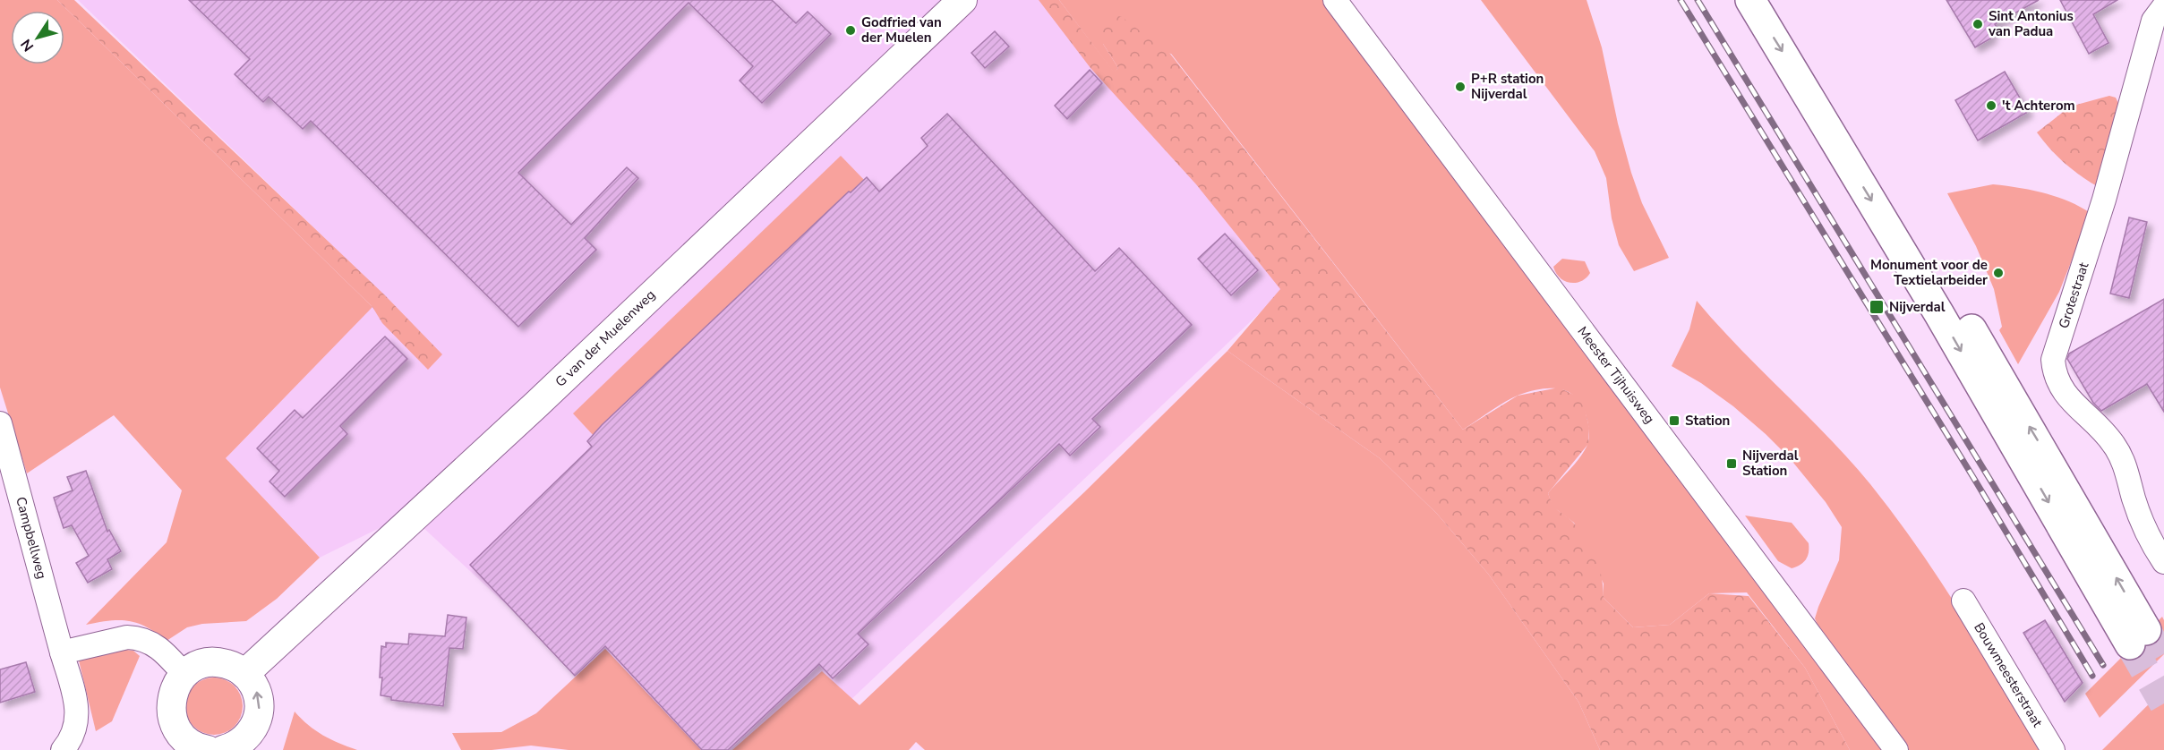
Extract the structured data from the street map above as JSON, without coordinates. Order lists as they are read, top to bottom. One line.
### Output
{"streets":{"street":["Grotestraat","G van der Muelenweg","Meester Tijhuisweg","Campbellweg","Bouwmeesterstraat"]},"places":{"other":["Sint Antonius van Padua","Godfried van der Muelen","P+R station Nijverdal","'t Achterom","Monument voor de Textielarbeider"],"transit":["Nijverdal","Station","Nijverdal Station"]},"north":"bottom left"}
